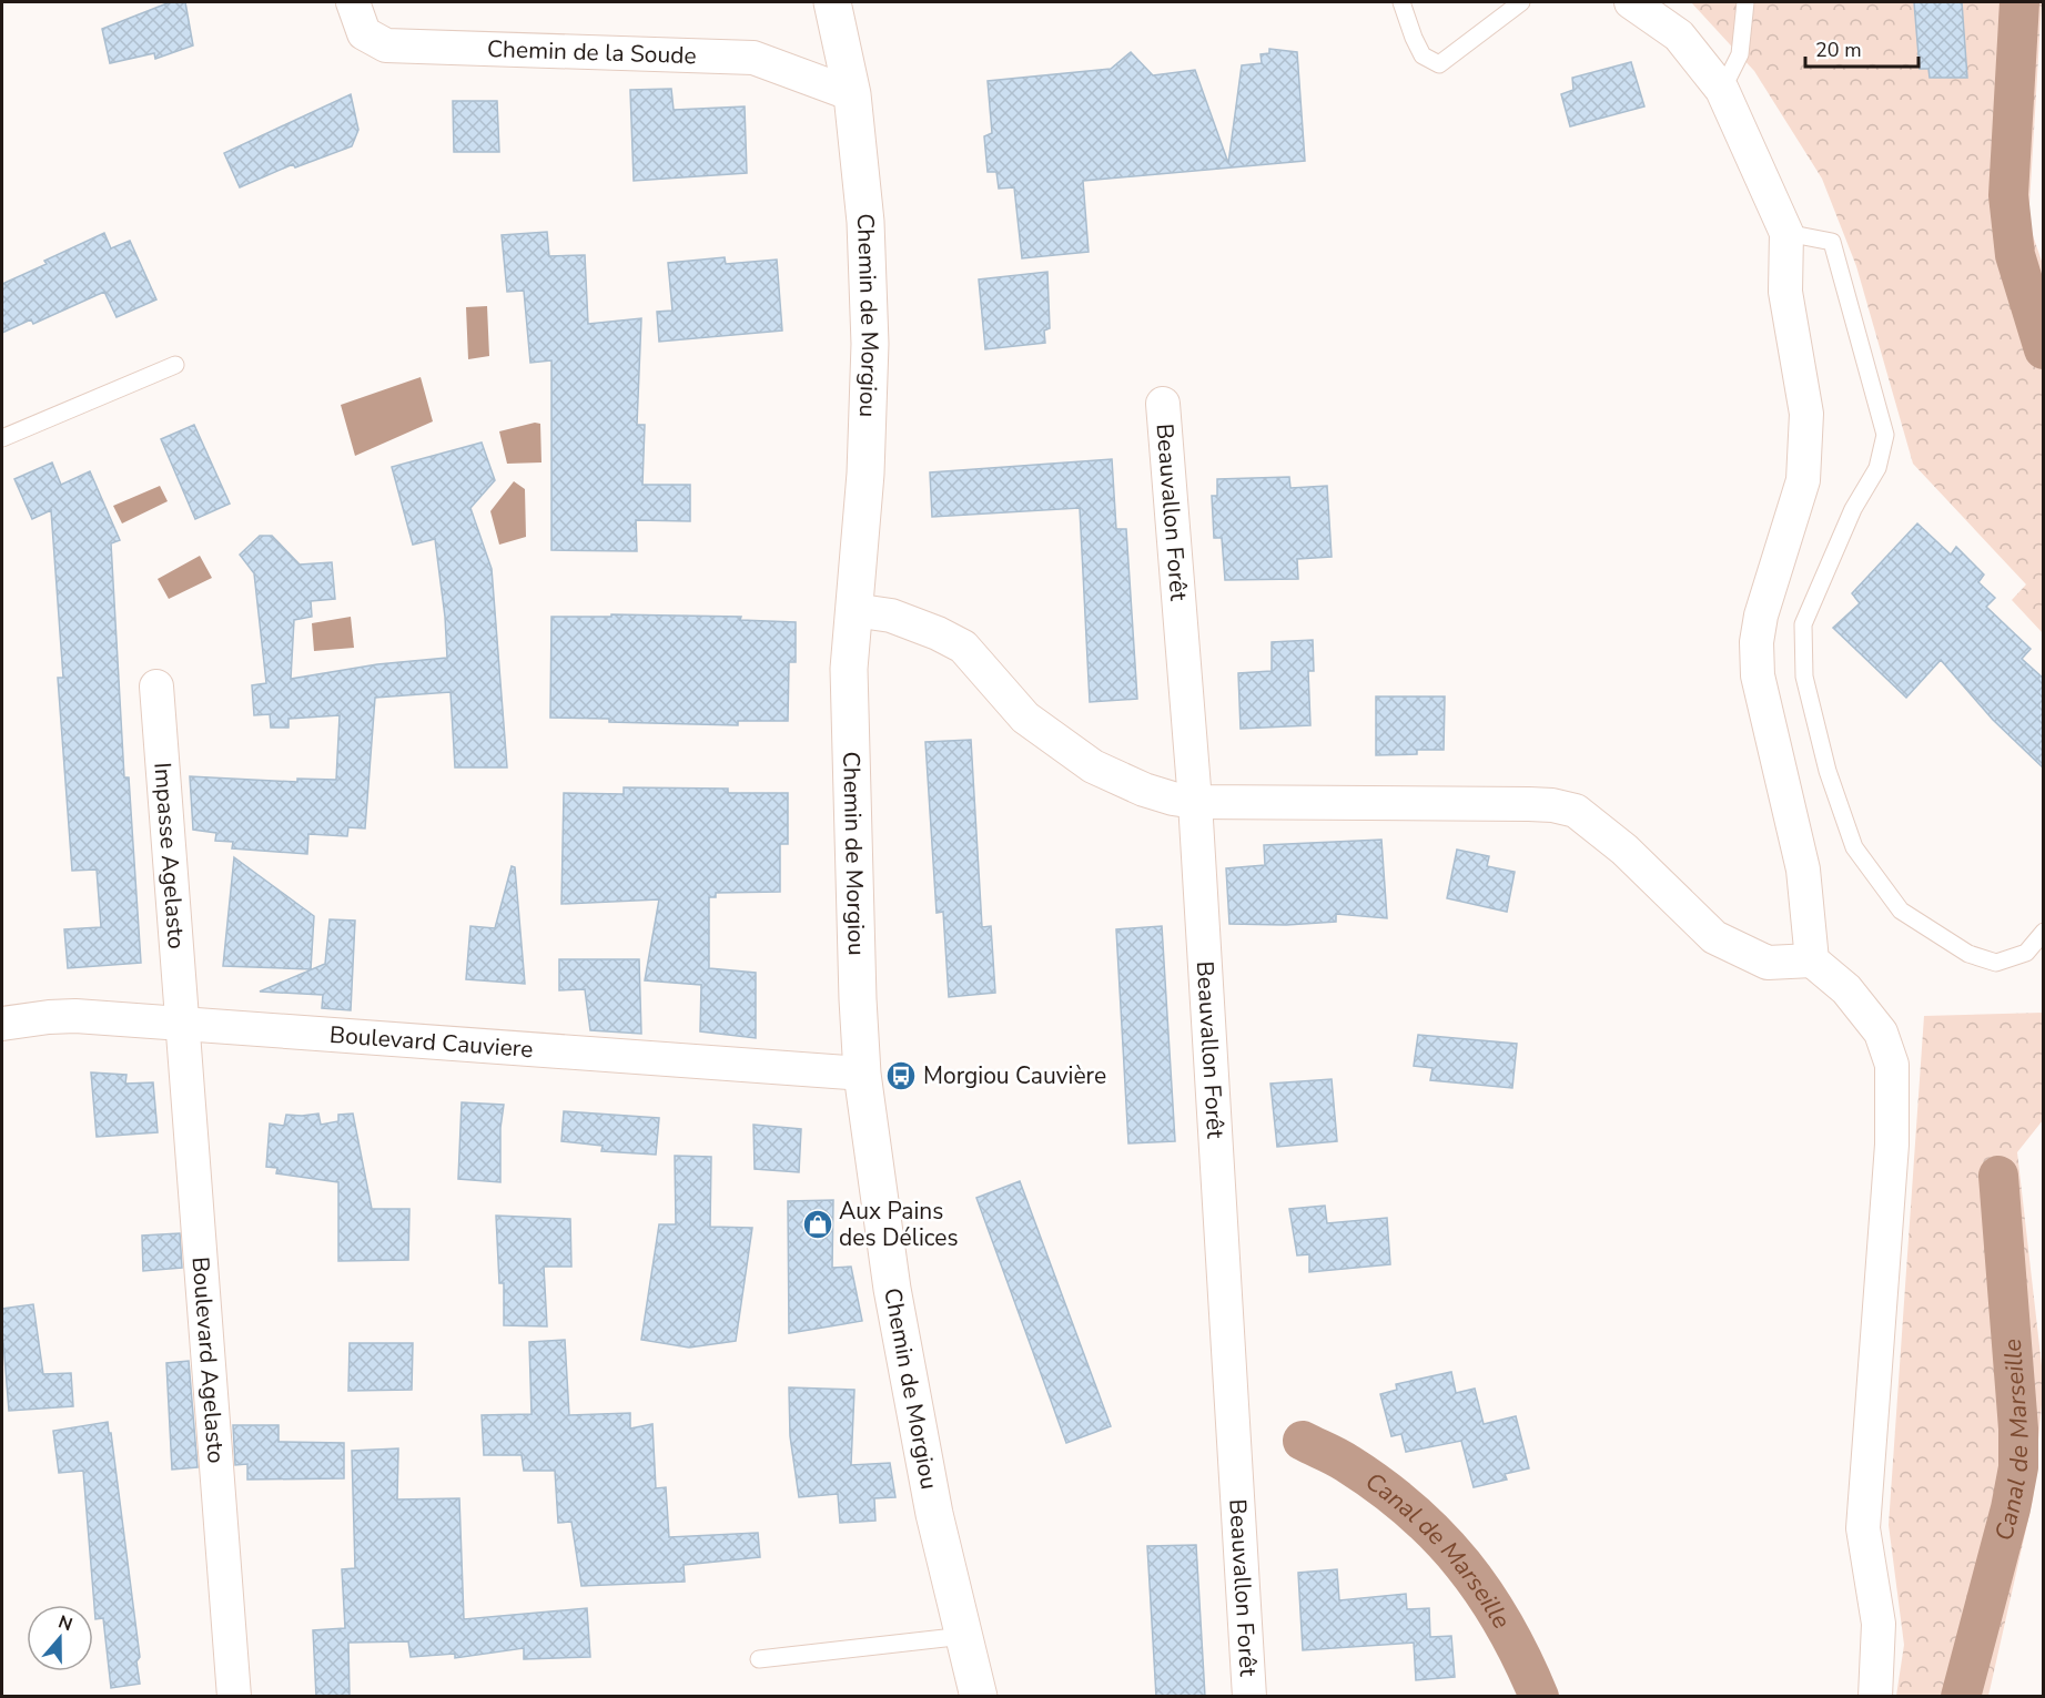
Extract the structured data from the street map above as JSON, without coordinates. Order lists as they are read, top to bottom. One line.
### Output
{"streets":{"street":["Chemin de la Soude","Chemin de Morgiou","Beauvallon Forêt","Impasse Agelasto","Boulevard Cauviere","Boulevard Agelasto"]},"crossings":[["Chemin de la Soude","Chemin de Morgiou"],["Chemin de Morgiou","Boulevard Cauviere"],["Impasse Agelasto","Boulevard Cauviere"],["Impasse Agelasto","Boulevard Agelasto"],["Boulevard Cauviere","Boulevard Agelasto"]],"water":["Canal de Marseille"],"places":{"bus stop":["Morgiou Cauvière"],"shop":["Aux Pains des Délices"]},"scale_bar":"20 m","north":"top"}
